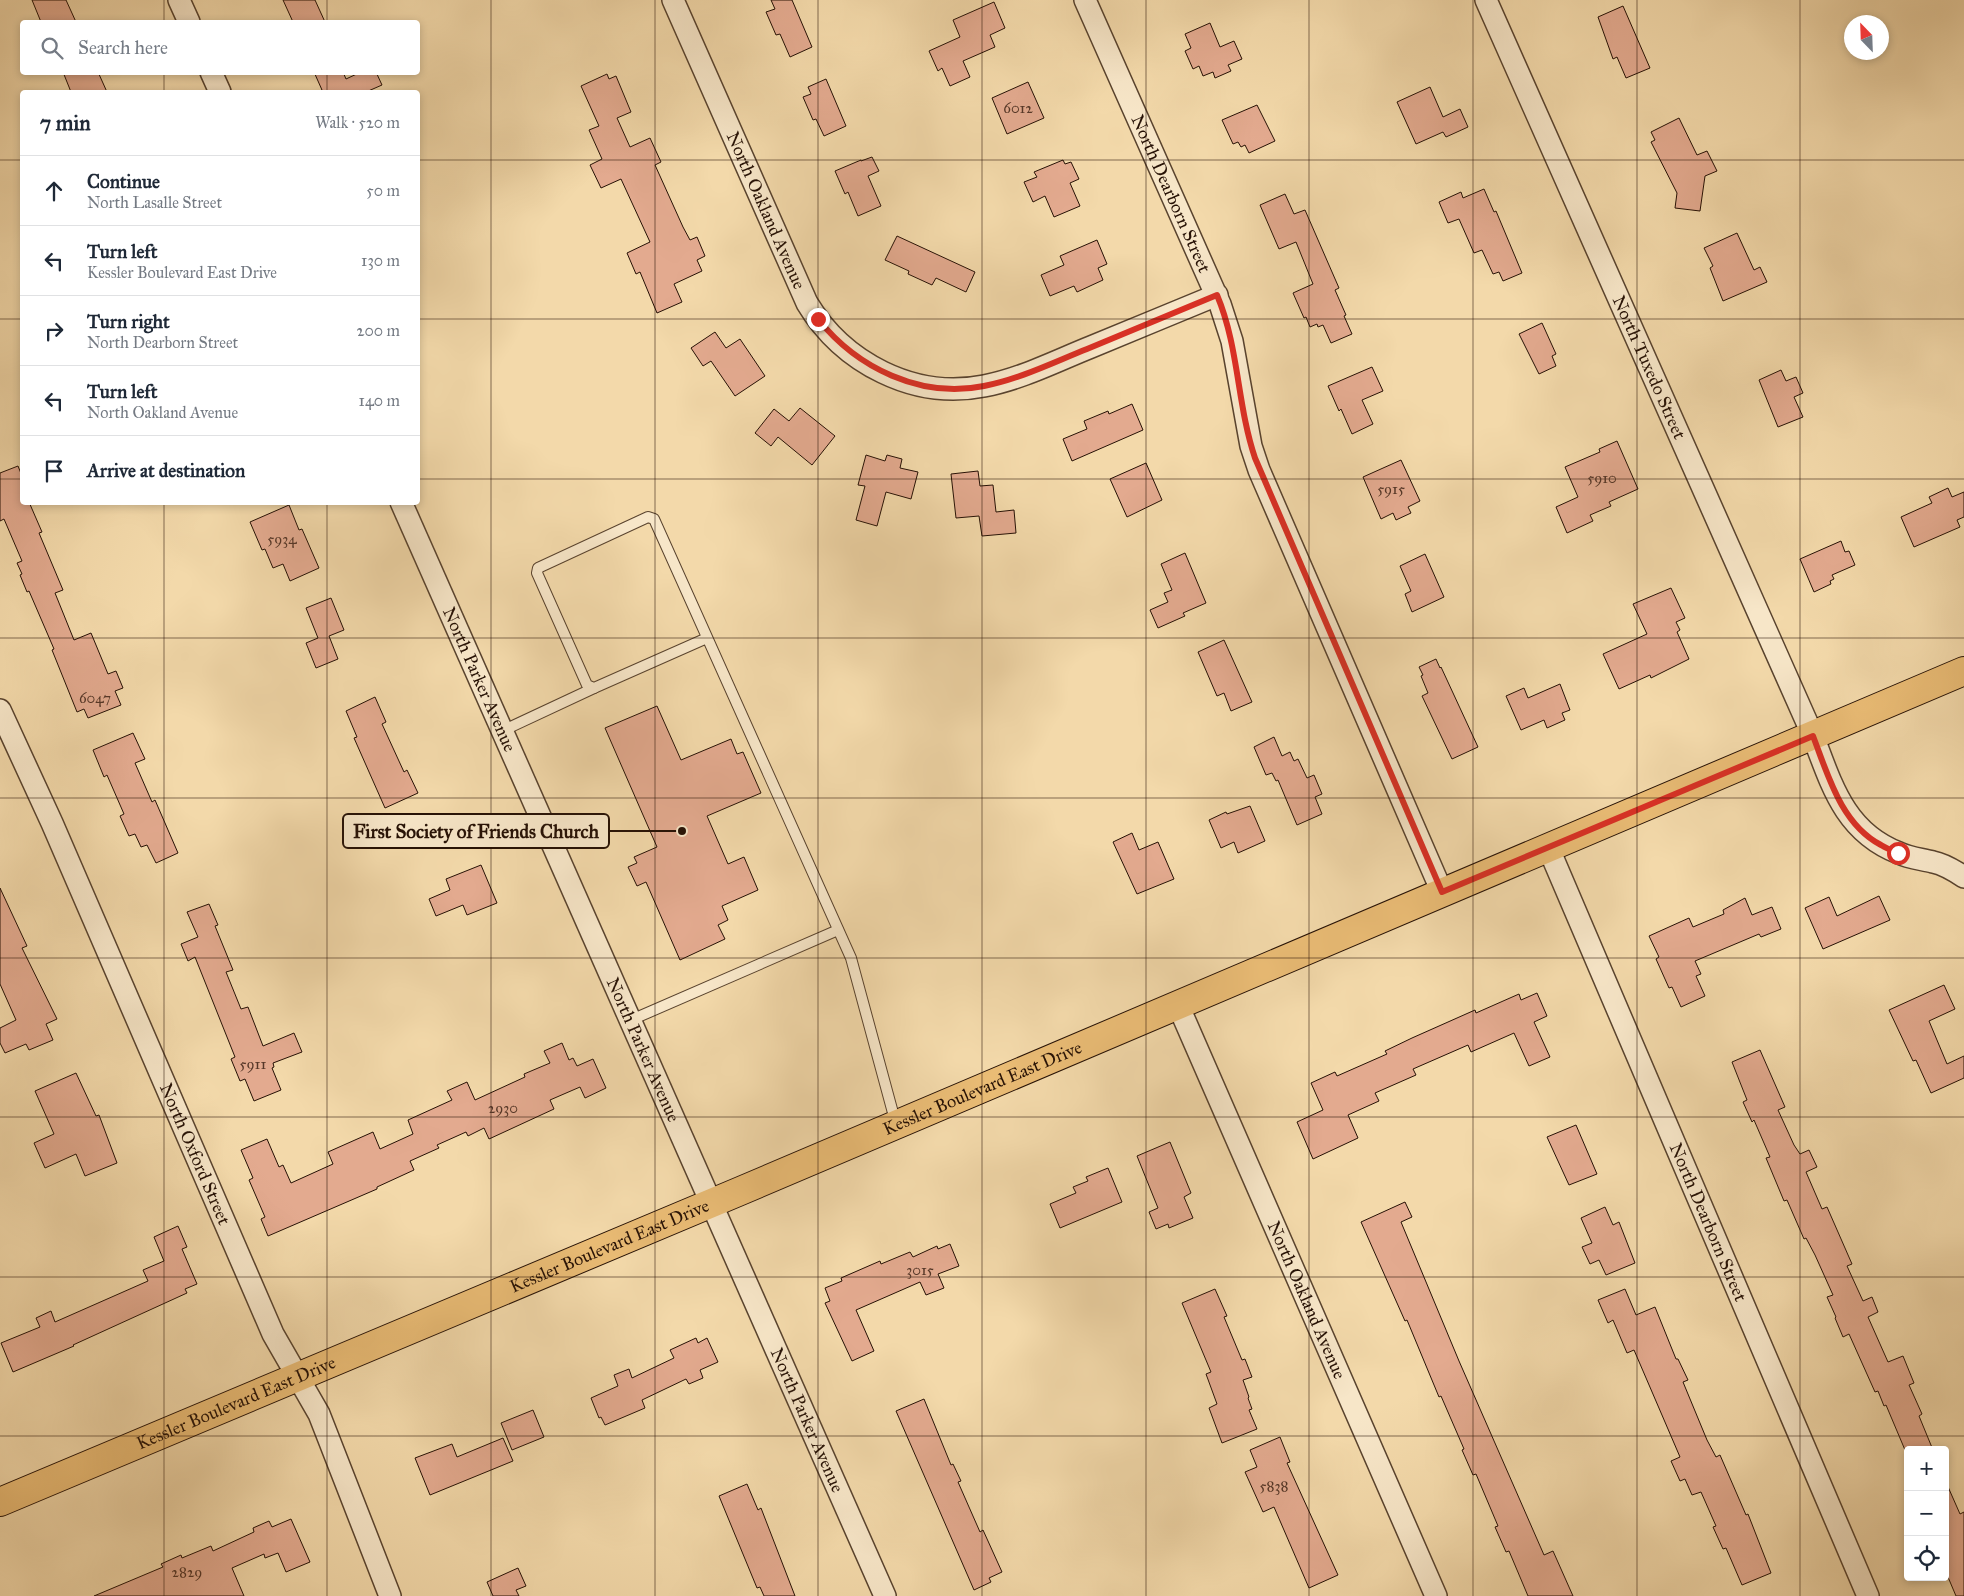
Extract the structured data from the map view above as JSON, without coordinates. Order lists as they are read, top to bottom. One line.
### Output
{"streets":{"main road":["Kessler Boulevard East Drive"],"street":["North Dearborn Street","North Oakland Avenue","North Tuxedo Street","North Parker Avenue","North Oxford Street"]},"crossings":[["North Dearborn Street","North Oakland Avenue"],["North Dearborn Street","Kessler Boulevard East Drive"],["North Oakland Avenue","Kessler Boulevard East Drive"],["North Tuxedo Street","Kessler Boulevard East Drive"],["North Parker Avenue","Kessler Boulevard East Drive"],["Kessler Boulevard East Drive","North Oxford Street"]],"places":["First Society of Friends Church"],"house_numbers":["6012","5910","5915","5934","6047","5911","2930","3015","5838","2829"],"north":"top left","page":{"search":"Search here","heading":["7 min","Walk · 520 m"],"list":[["Continue","North Lasalle Street","50 m"],["Turn left","Kessler Boulevard East Drive","130 m"],["Turn right","North Dearborn Street","200 m"],["Turn left","North Oakland Avenue","140 m"],"Arrive at destination"],"map_buttons":["+","−"]}}
